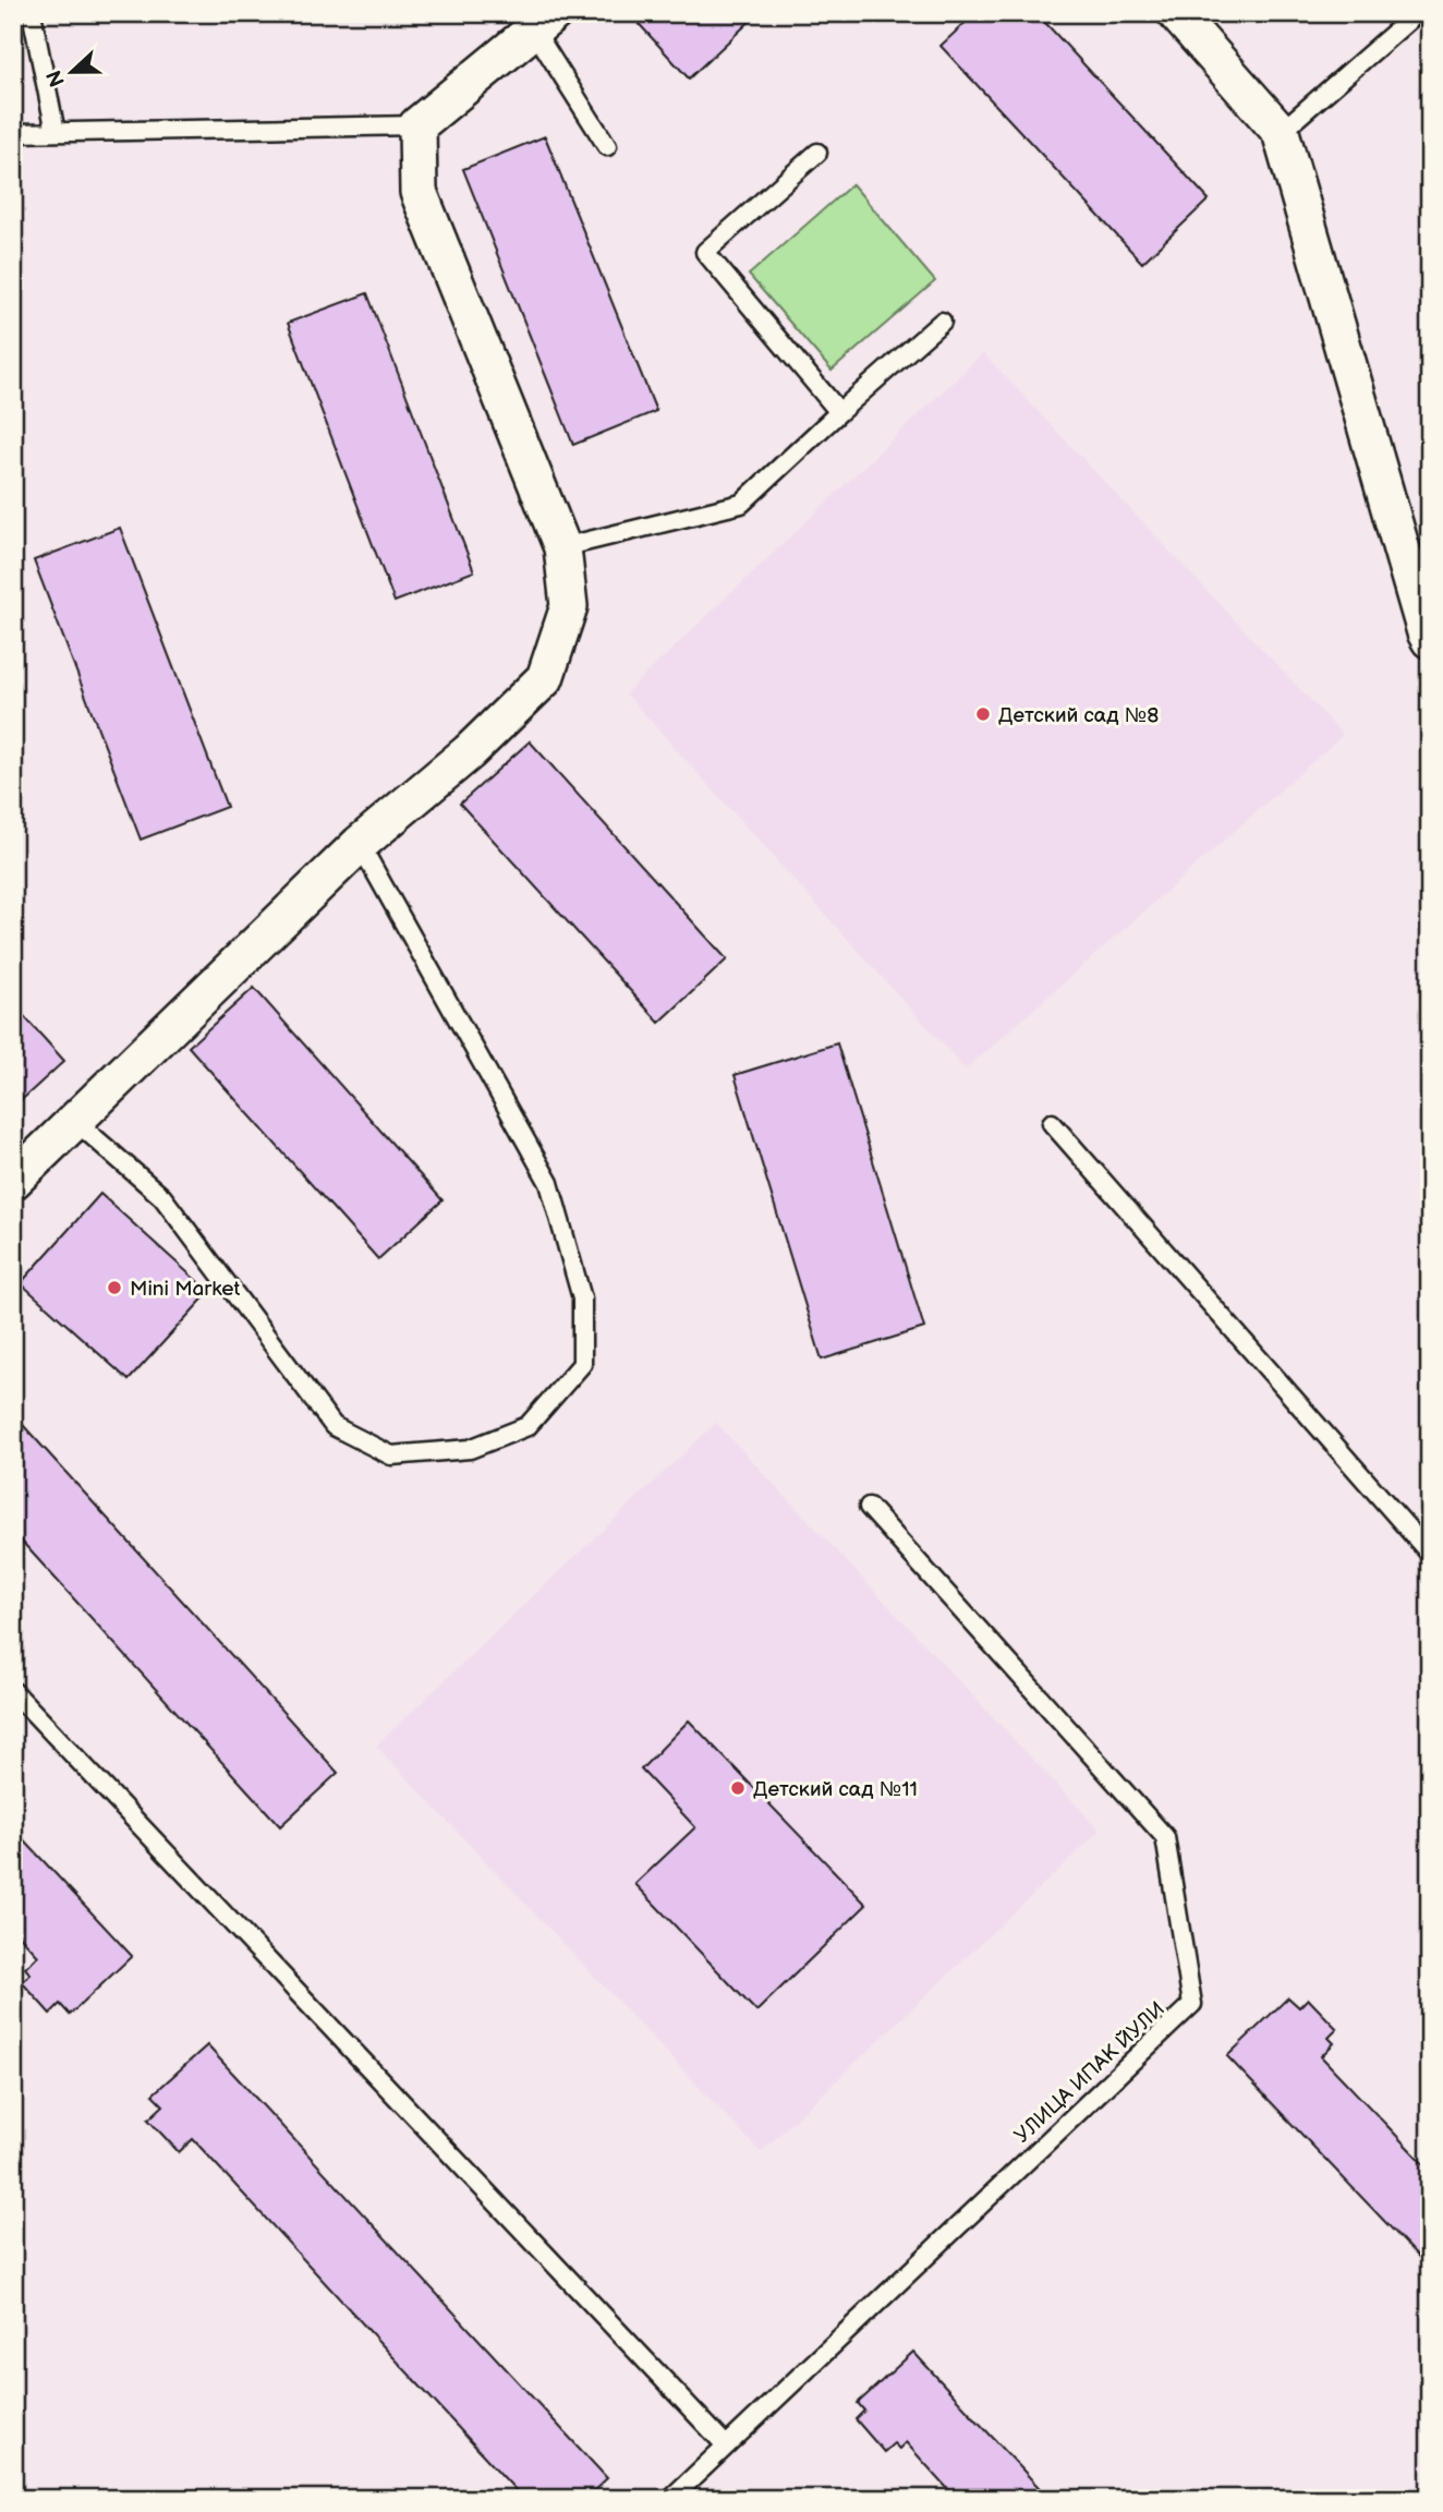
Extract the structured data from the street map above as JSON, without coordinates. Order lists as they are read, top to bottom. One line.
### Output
{"streets":{"lane":["УЛИЦА ИПАК ЙУЛИ"]},"places":["Детский сад №8","Mini Market","Детский сад №11"],"north":"left"}
